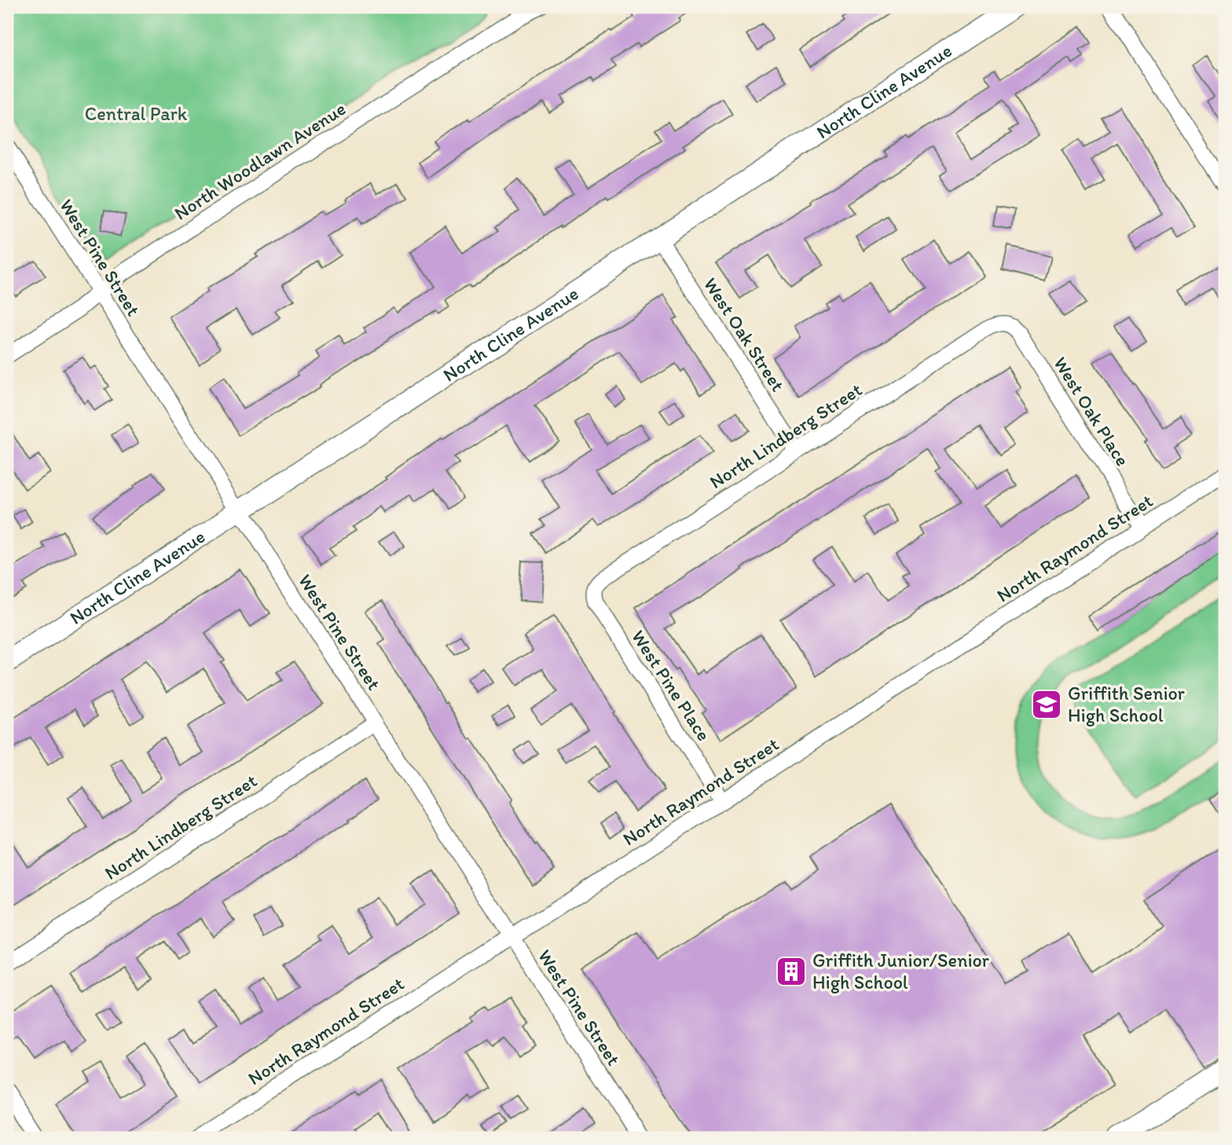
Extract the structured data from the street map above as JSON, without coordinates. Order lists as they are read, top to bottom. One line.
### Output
{"streets":{"street":["North Cline Avenue","North Woodlawn Avenue","West Pine Street","West Oak Street","West Oak Place","North Lindberg Street","North Raymond Street","West Pine Place"]},"crossings":[["North Cline Avenue","West Pine Street"],["North Cline Avenue","West Oak Street"],["North Woodlawn Avenue","West Pine Street"],["West Pine Street","North Lindberg Street"],["West Pine Street","North Raymond Street"],["West Oak Street","North Lindberg Street"],["West Oak Place","North Lindberg Street"],["West Oak Place","North Raymond Street"],["North Lindberg Street","West Pine Place"],["North Raymond Street","West Pine Place"]],"parks":["Central Park"],"places":{"school or university":["Griffith Senior High School"],"building":["Griffith Junior/Senior High School"]}}
